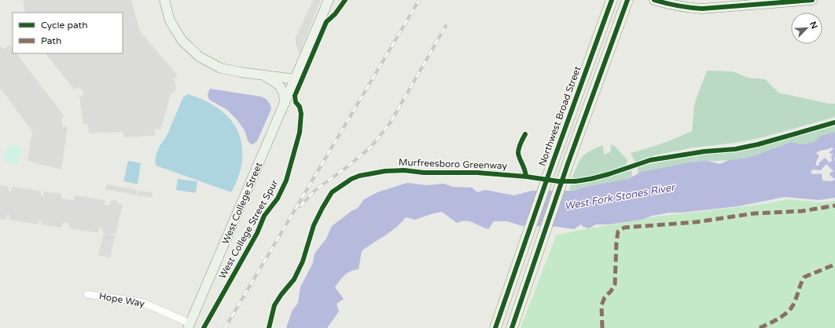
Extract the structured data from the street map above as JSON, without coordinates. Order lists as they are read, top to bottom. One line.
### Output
{"streets":{"main road":["Northwest Broad Street","West College Street"],"street":["Hope Way"],"cycle path":["Murfreesboro Greenway","West College Street Spur"]},"crossings":[["West College Street","Hope Way"]],"water":["West Fork Stones River"],"legend":["Cycle path","Path"],"north":"top right"}
